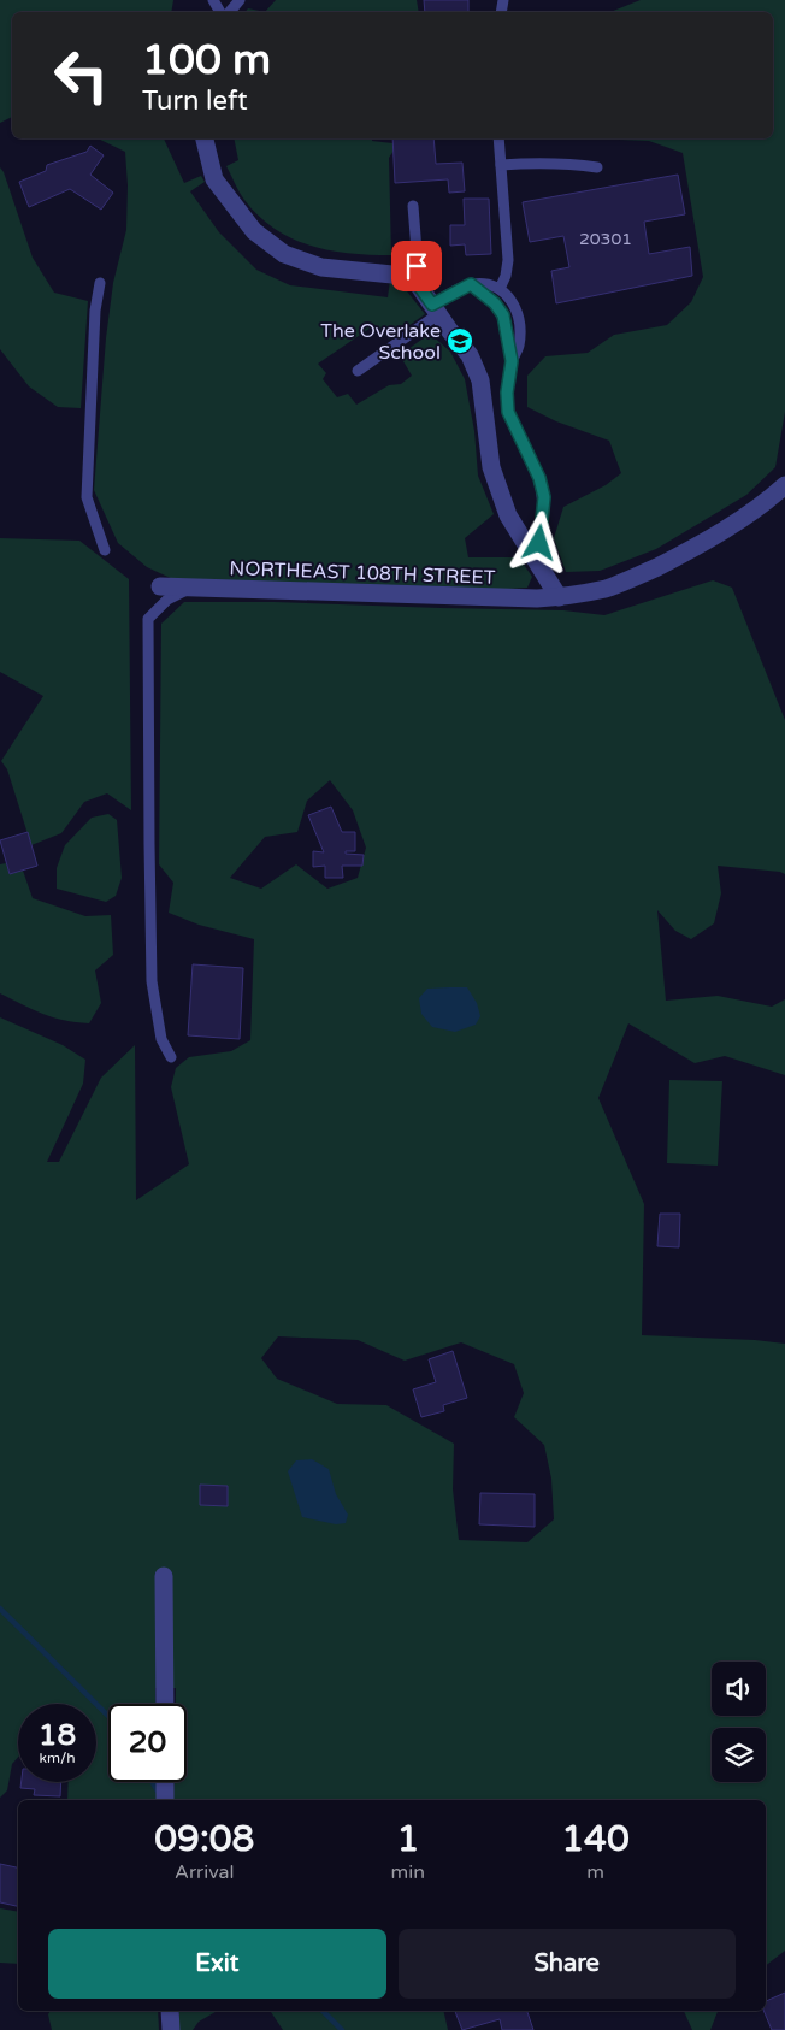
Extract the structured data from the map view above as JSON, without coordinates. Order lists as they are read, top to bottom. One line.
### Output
{"streets":{"street":["NORTHEAST 108TH STREET"]},"places":{"school or university":["The Overlake School"]},"house_numbers":["20301"],"page":{"turn":["100 m","Turn left"],"speed":"18 km/h","limit":"20","eta":["09:08","Arrival","1","min","140","m"],"buttons":["Exit","Share"]}}
